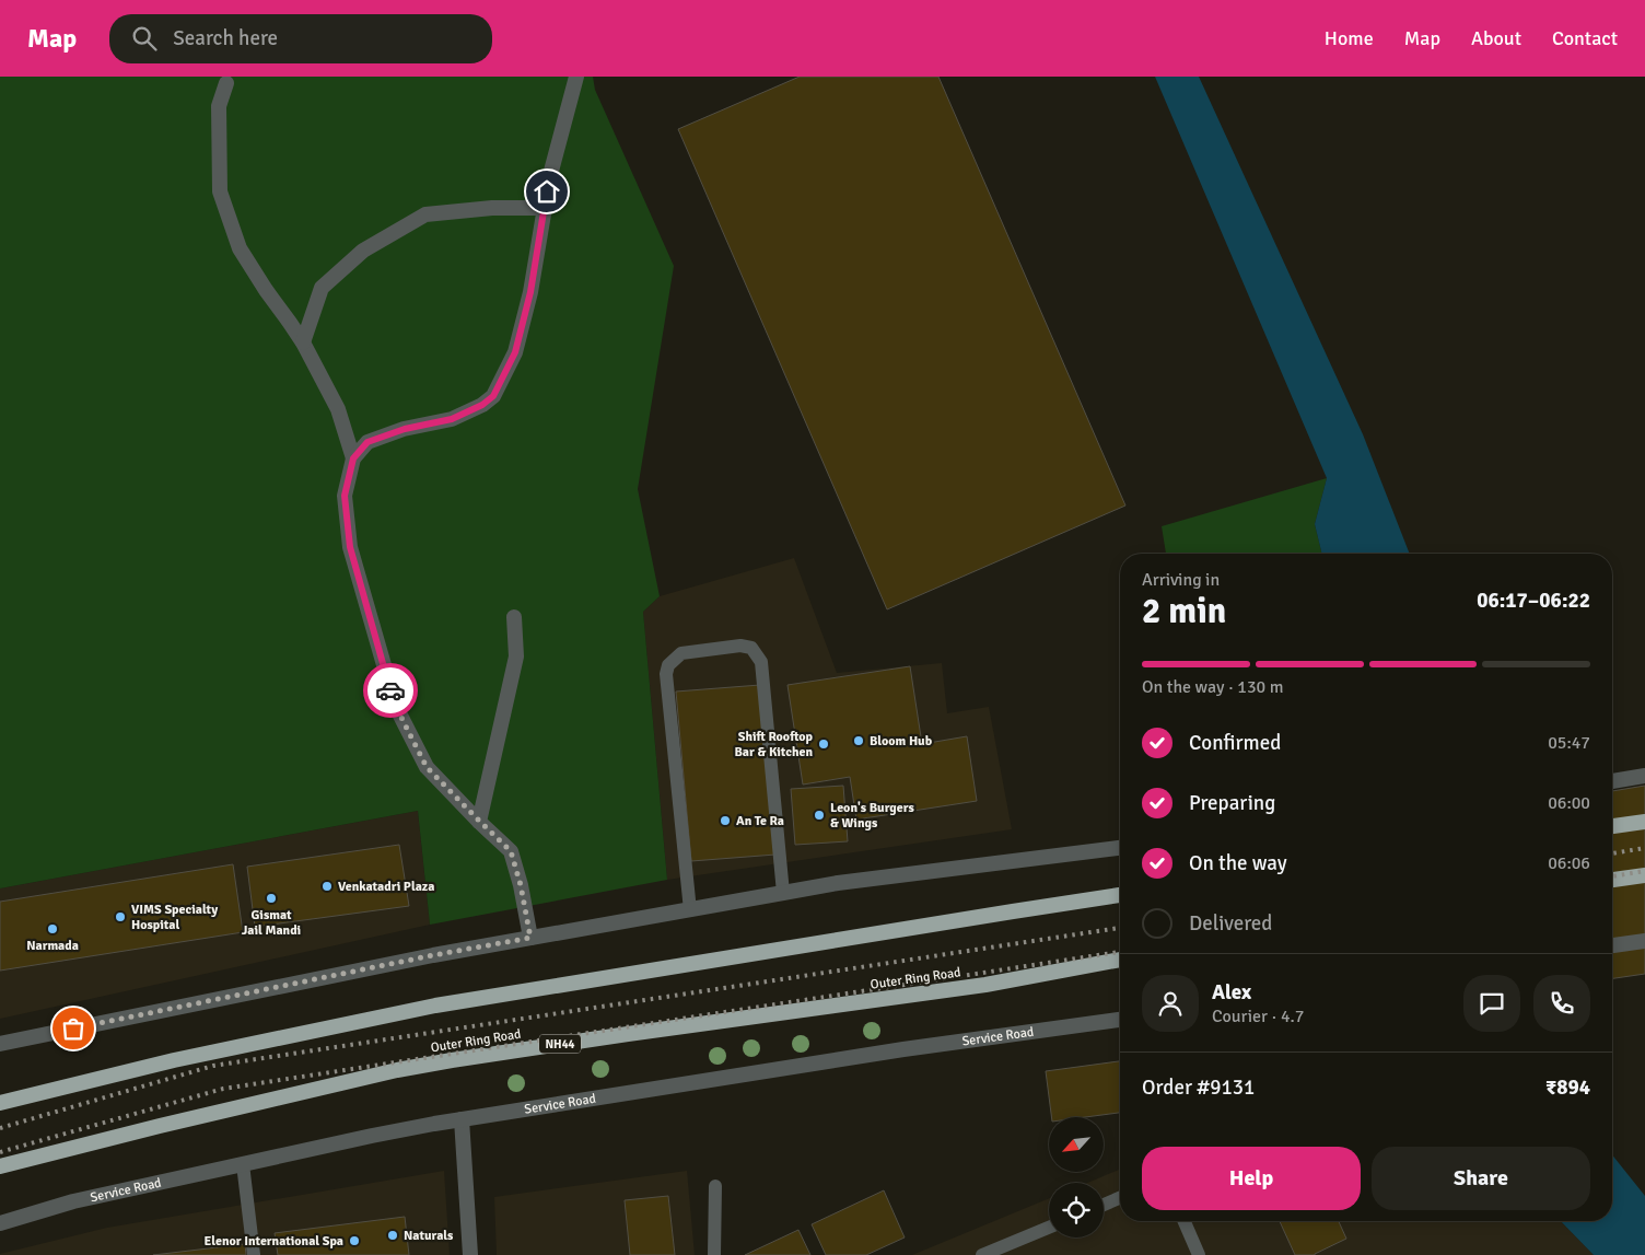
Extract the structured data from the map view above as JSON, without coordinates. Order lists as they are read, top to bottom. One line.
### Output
{"streets":{"highway":["Outer Ring Road","NH44"],"street":["Service Road"]},"places":["Bloom Hub","Shift Rooftop Bar & Kitchen","Leon's Burgers & Wings","An Te Ra","Venkatadri Plaza","Gismat Jail Mandi","VIMS Specialty Hospital","Narmada","Naturals","Elenor International Spa"],"north":"bottom left","page":{"header":"Map","search":"Search here","nav":["Home","Map","About","Contact"],"heading":["2 min","Arriving in","06:17–06:22"],"panel":["Alex","Courier · 4.7","Order #9131","₹894"],"bar":"On the way · 130 m","list":[["Confirmed","05:47"],["Preparing","06:00"],["On the way","06:06"],"Delivered"],"buttons":["Help","Share"]}}
